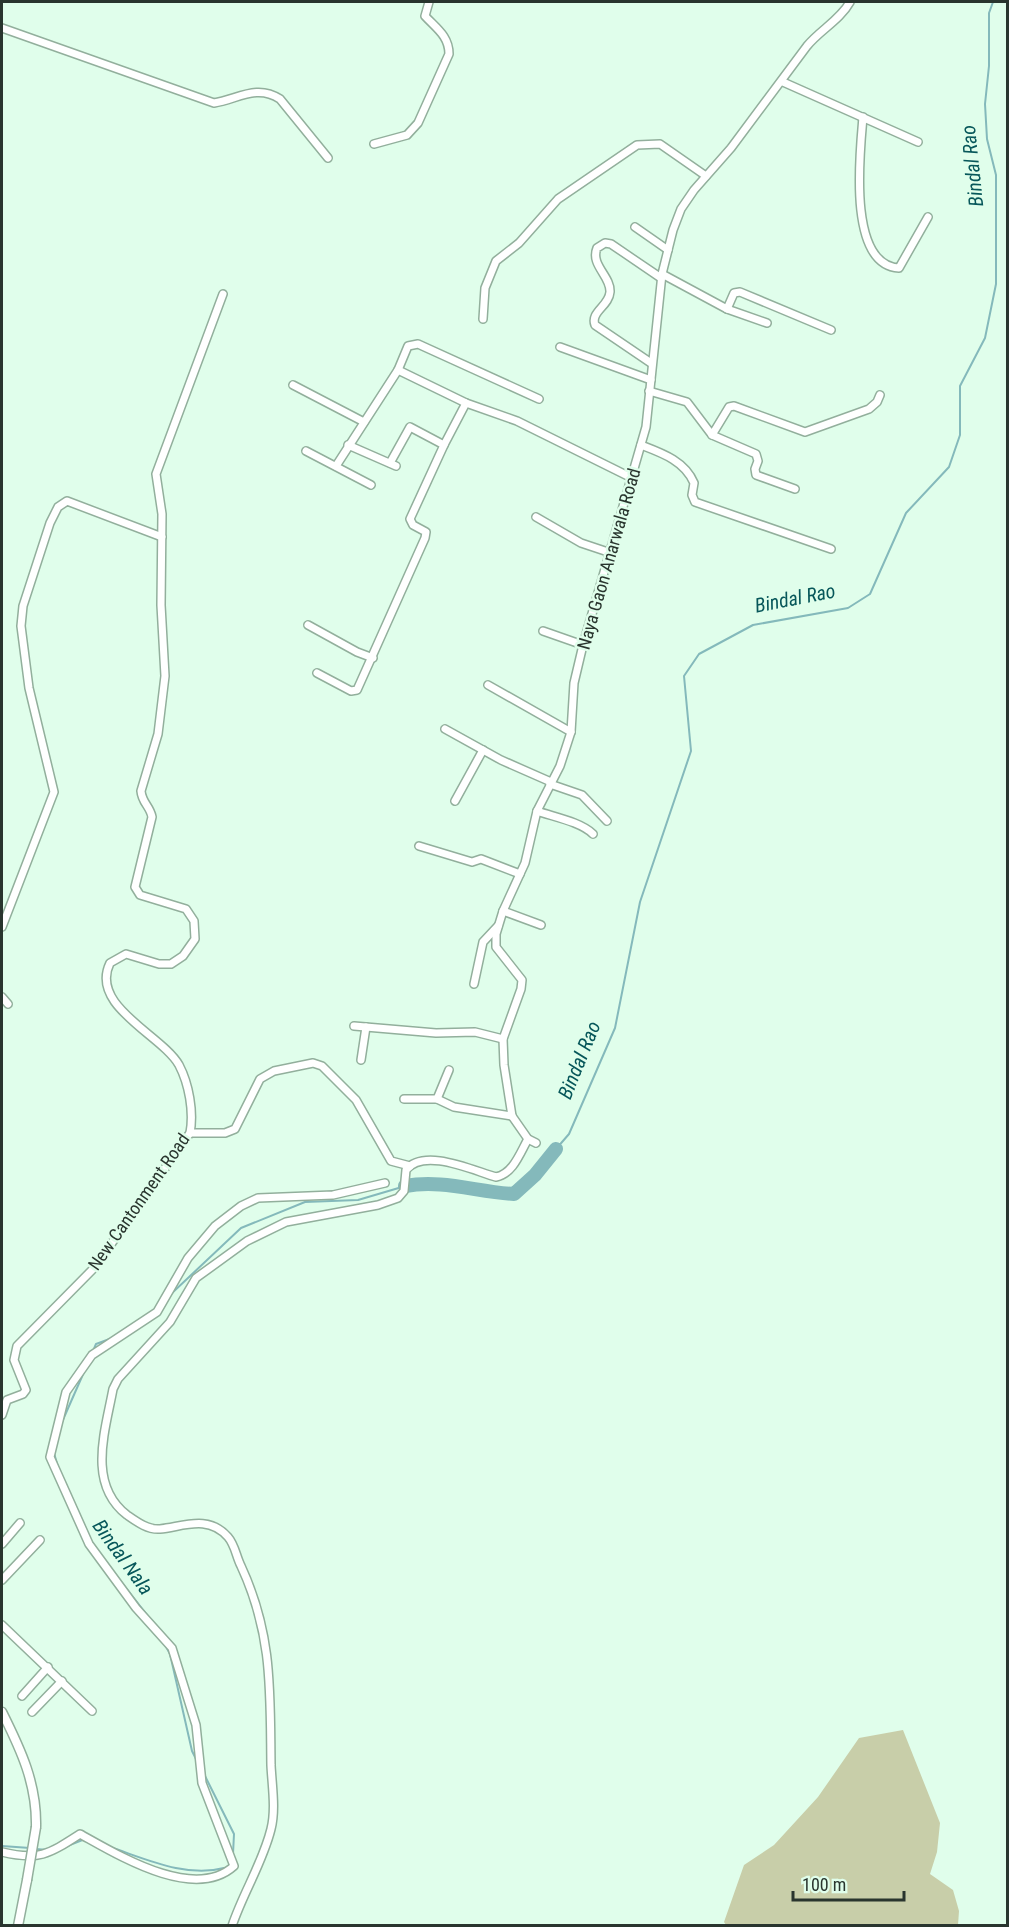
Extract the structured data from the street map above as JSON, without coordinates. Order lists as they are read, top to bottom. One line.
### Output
{"streets":{"street":["Naya Gaon Anarwala Road","New Cantonment Road"]},"water":["Bindal Rao","Bindal Nala"],"scale_bar":"100 m"}
